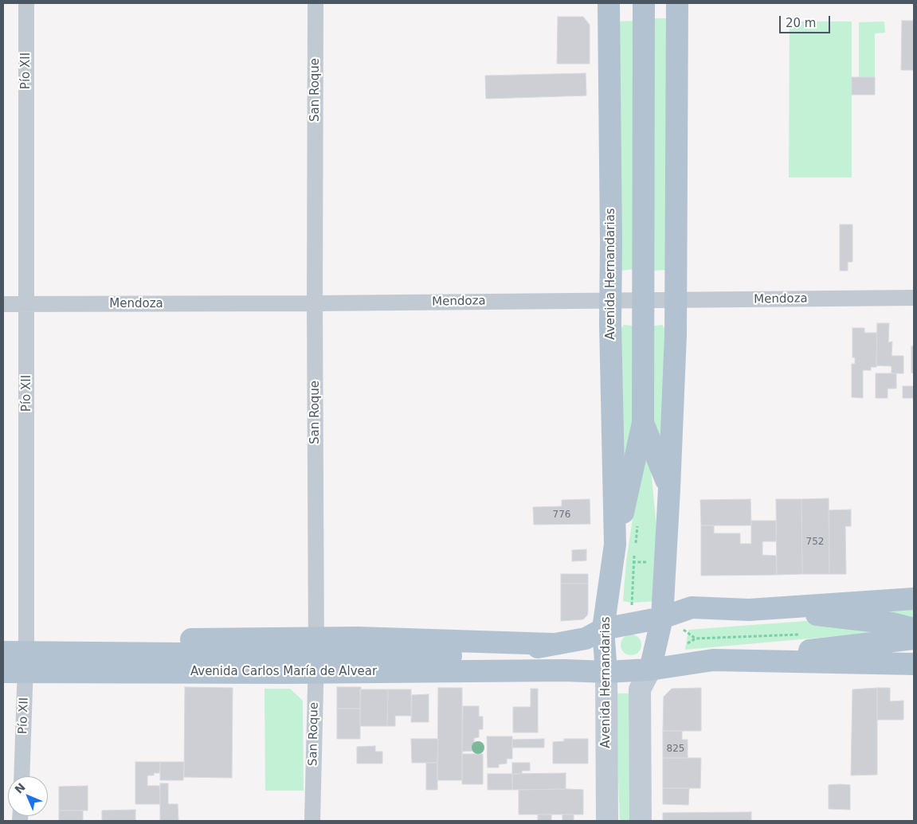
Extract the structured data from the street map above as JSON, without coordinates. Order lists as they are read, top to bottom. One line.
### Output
{"streets":{"main road":["Avenida Hernandarias","Avenida Carlos María de Alvear"],"street":["Pío XII","San Roque","Mendoza"]},"crossings":[["Pío XII","Mendoza"],["Pío XII","Avenida Carlos María de Alvear"],["San Roque","Mendoza"],["San Roque","Avenida Carlos María de Alvear"],["Avenida Hernandarias","Mendoza"],["Avenida Hernandarias","Avenida Carlos María de Alvear"]],"house_numbers":["776","752","825"],"scale_bar":"20 m","north":"top left"}
